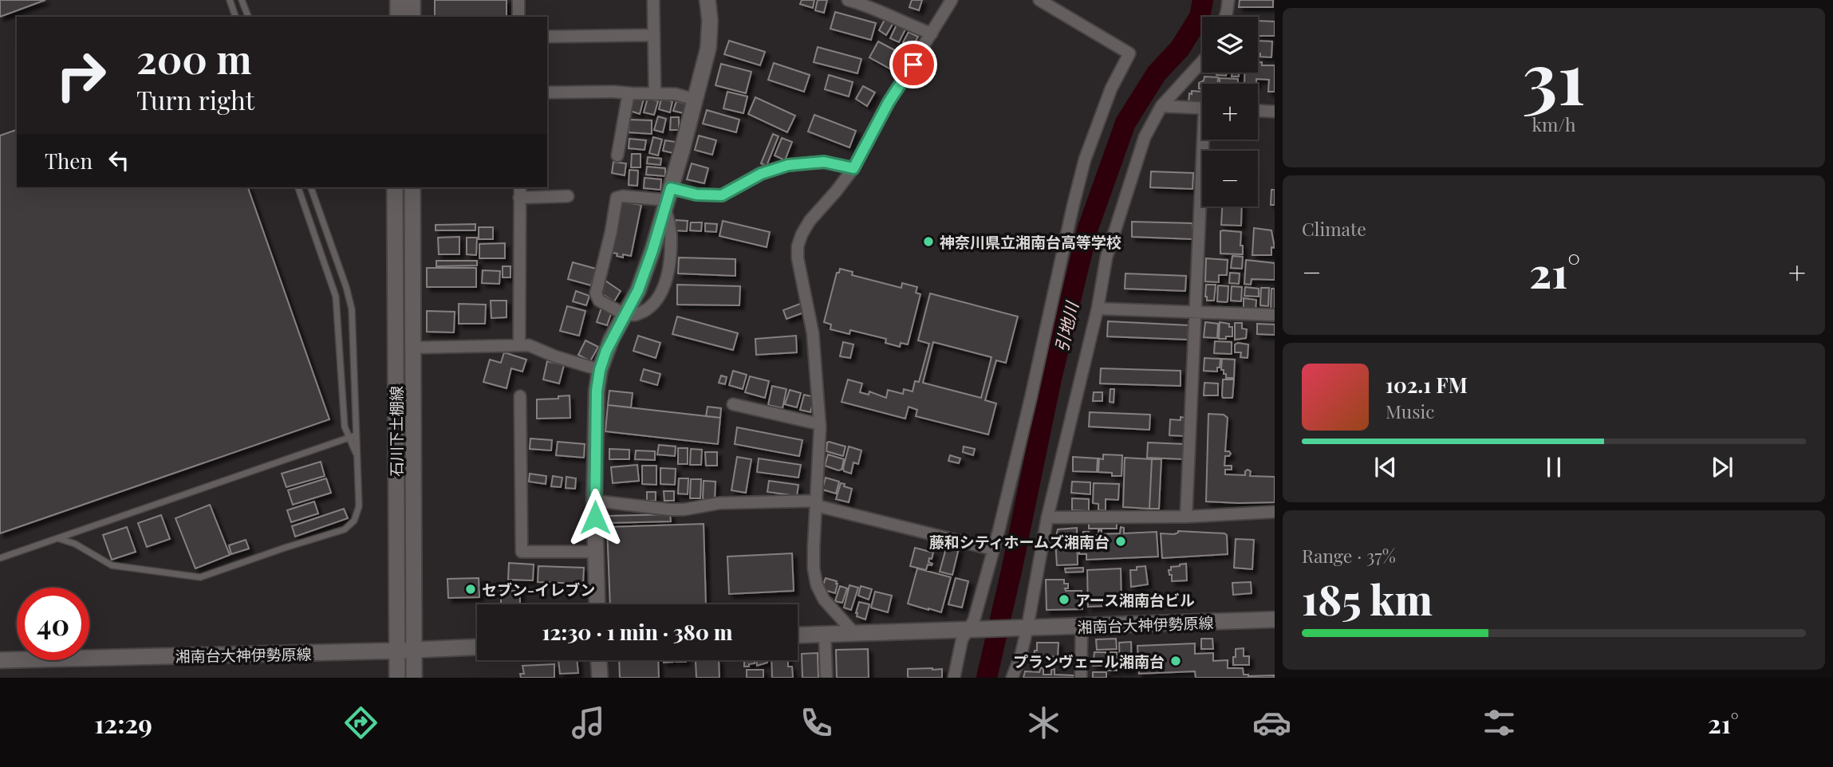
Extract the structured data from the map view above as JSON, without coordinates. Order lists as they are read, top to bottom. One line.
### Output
{"streets":{"street":["石川下土棚線","湘南台大神伊勢原線"]},"crossings":[["石川下土棚線","湘南台大神伊勢原線"]],"water":["引地川"],"places":["神奈川県立湘南台高等学校","藤和シティホームズ湘南台","セブン-イレブン","アース湘南台ビル","プランヴェール湘南台"],"page":{"tile":[["31","km/h"],"Climate",["Range · 37%","185 km"]],"map_buttons":["+","−"],"turn":["200 m","Turn right"],"then":"Then","heat":["−","21°","+"],"song":["102.1 FM","Music"],"limit":"40","trip":"12:30 · 1 min · 380 m","tabs":["12:29","21°"]}}
